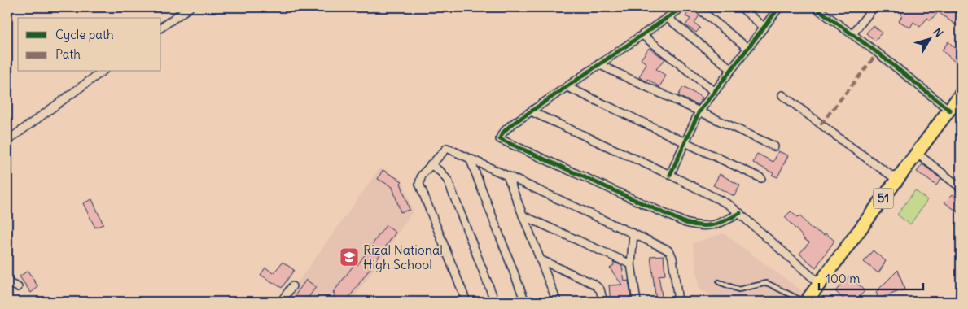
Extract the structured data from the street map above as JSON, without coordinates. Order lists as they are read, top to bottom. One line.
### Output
{"streets":{"highway":["51"]},"places":{"school or university":["Rizal National High School"]},"legend":["Cycle path","Path"],"scale_bar":"100 m","north":"top right"}
